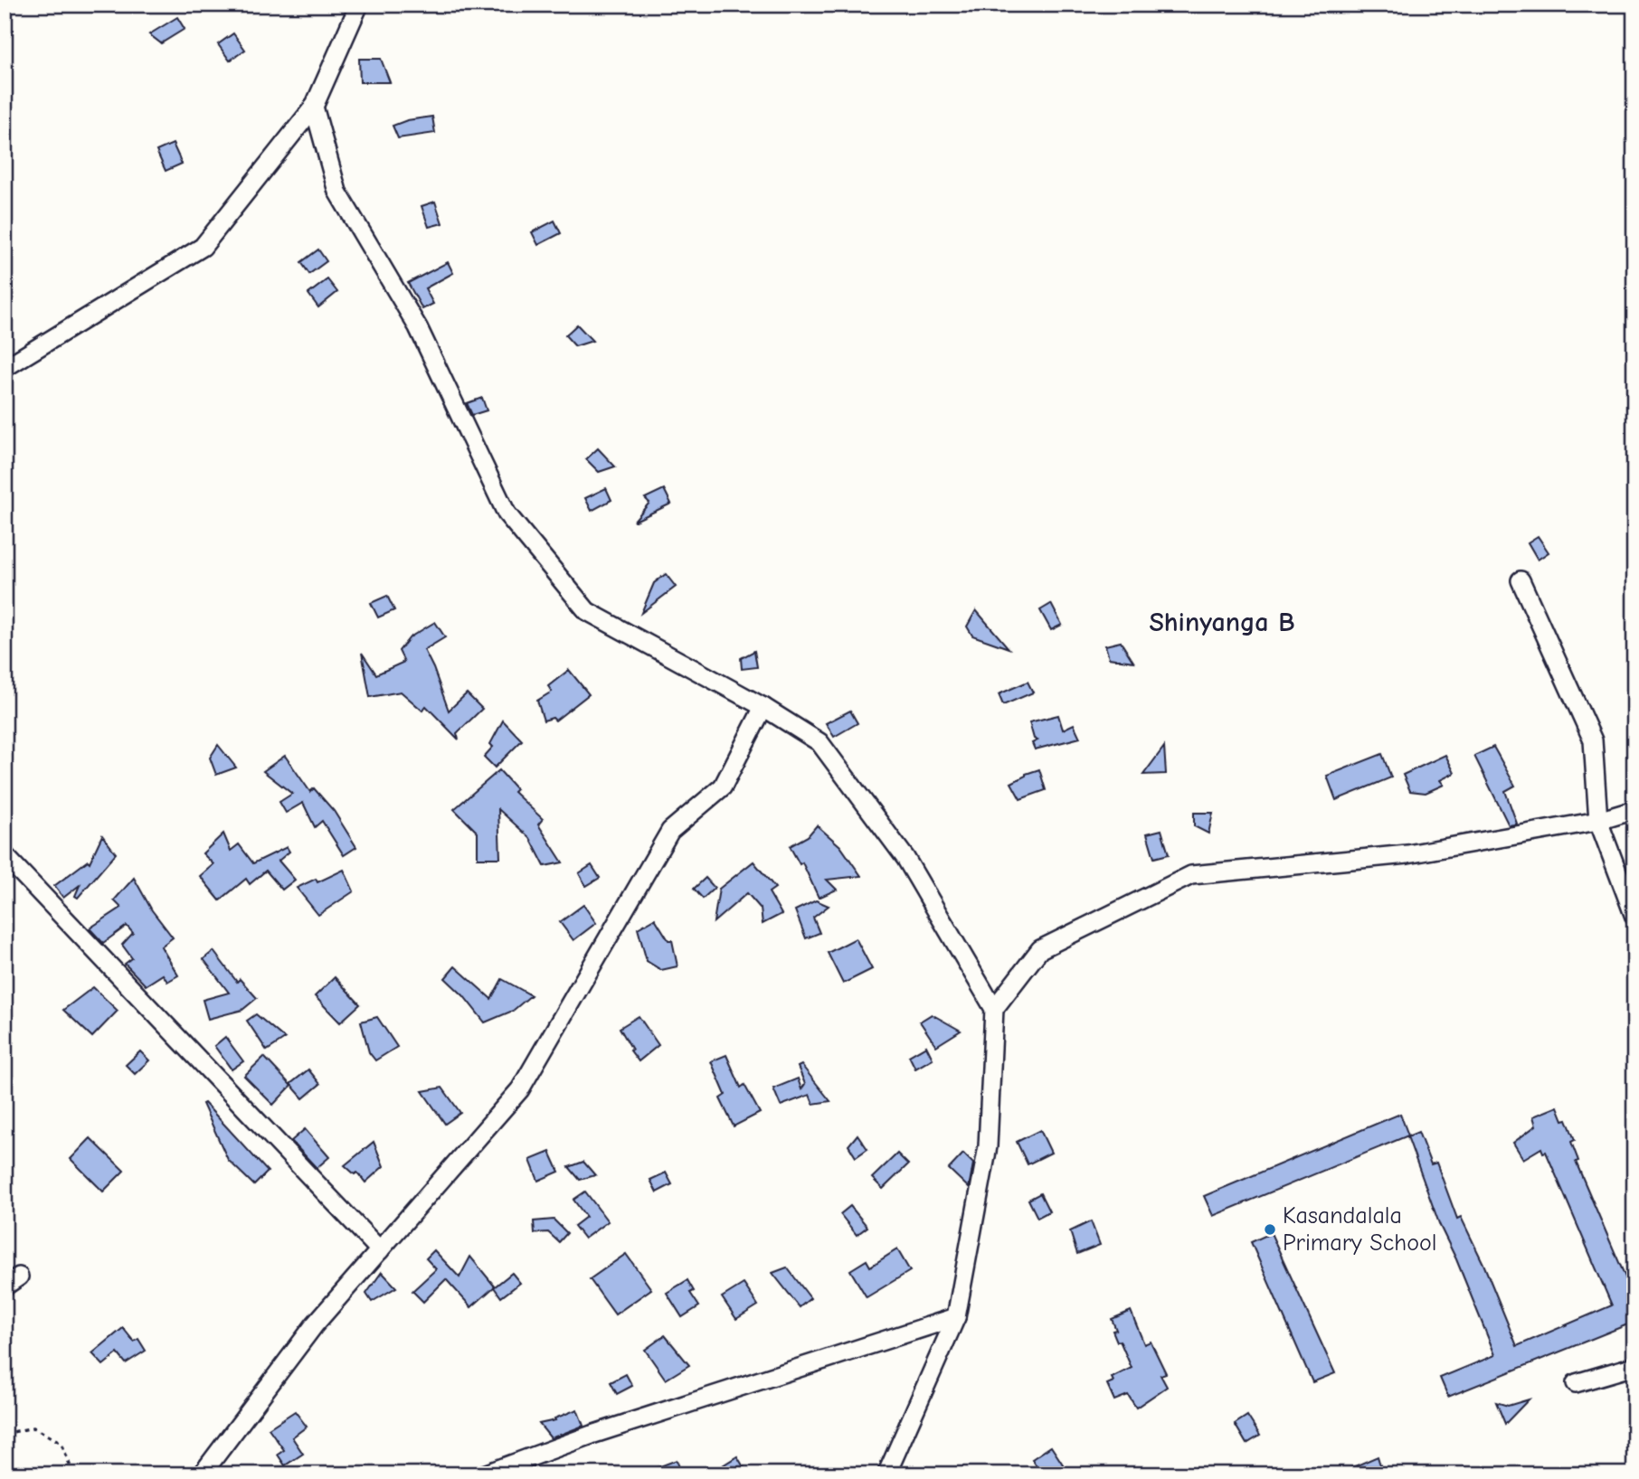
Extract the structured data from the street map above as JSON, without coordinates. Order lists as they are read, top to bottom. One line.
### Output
{"districts":["Shinyanga B"],"places":["Kasandalala Primary School"]}
